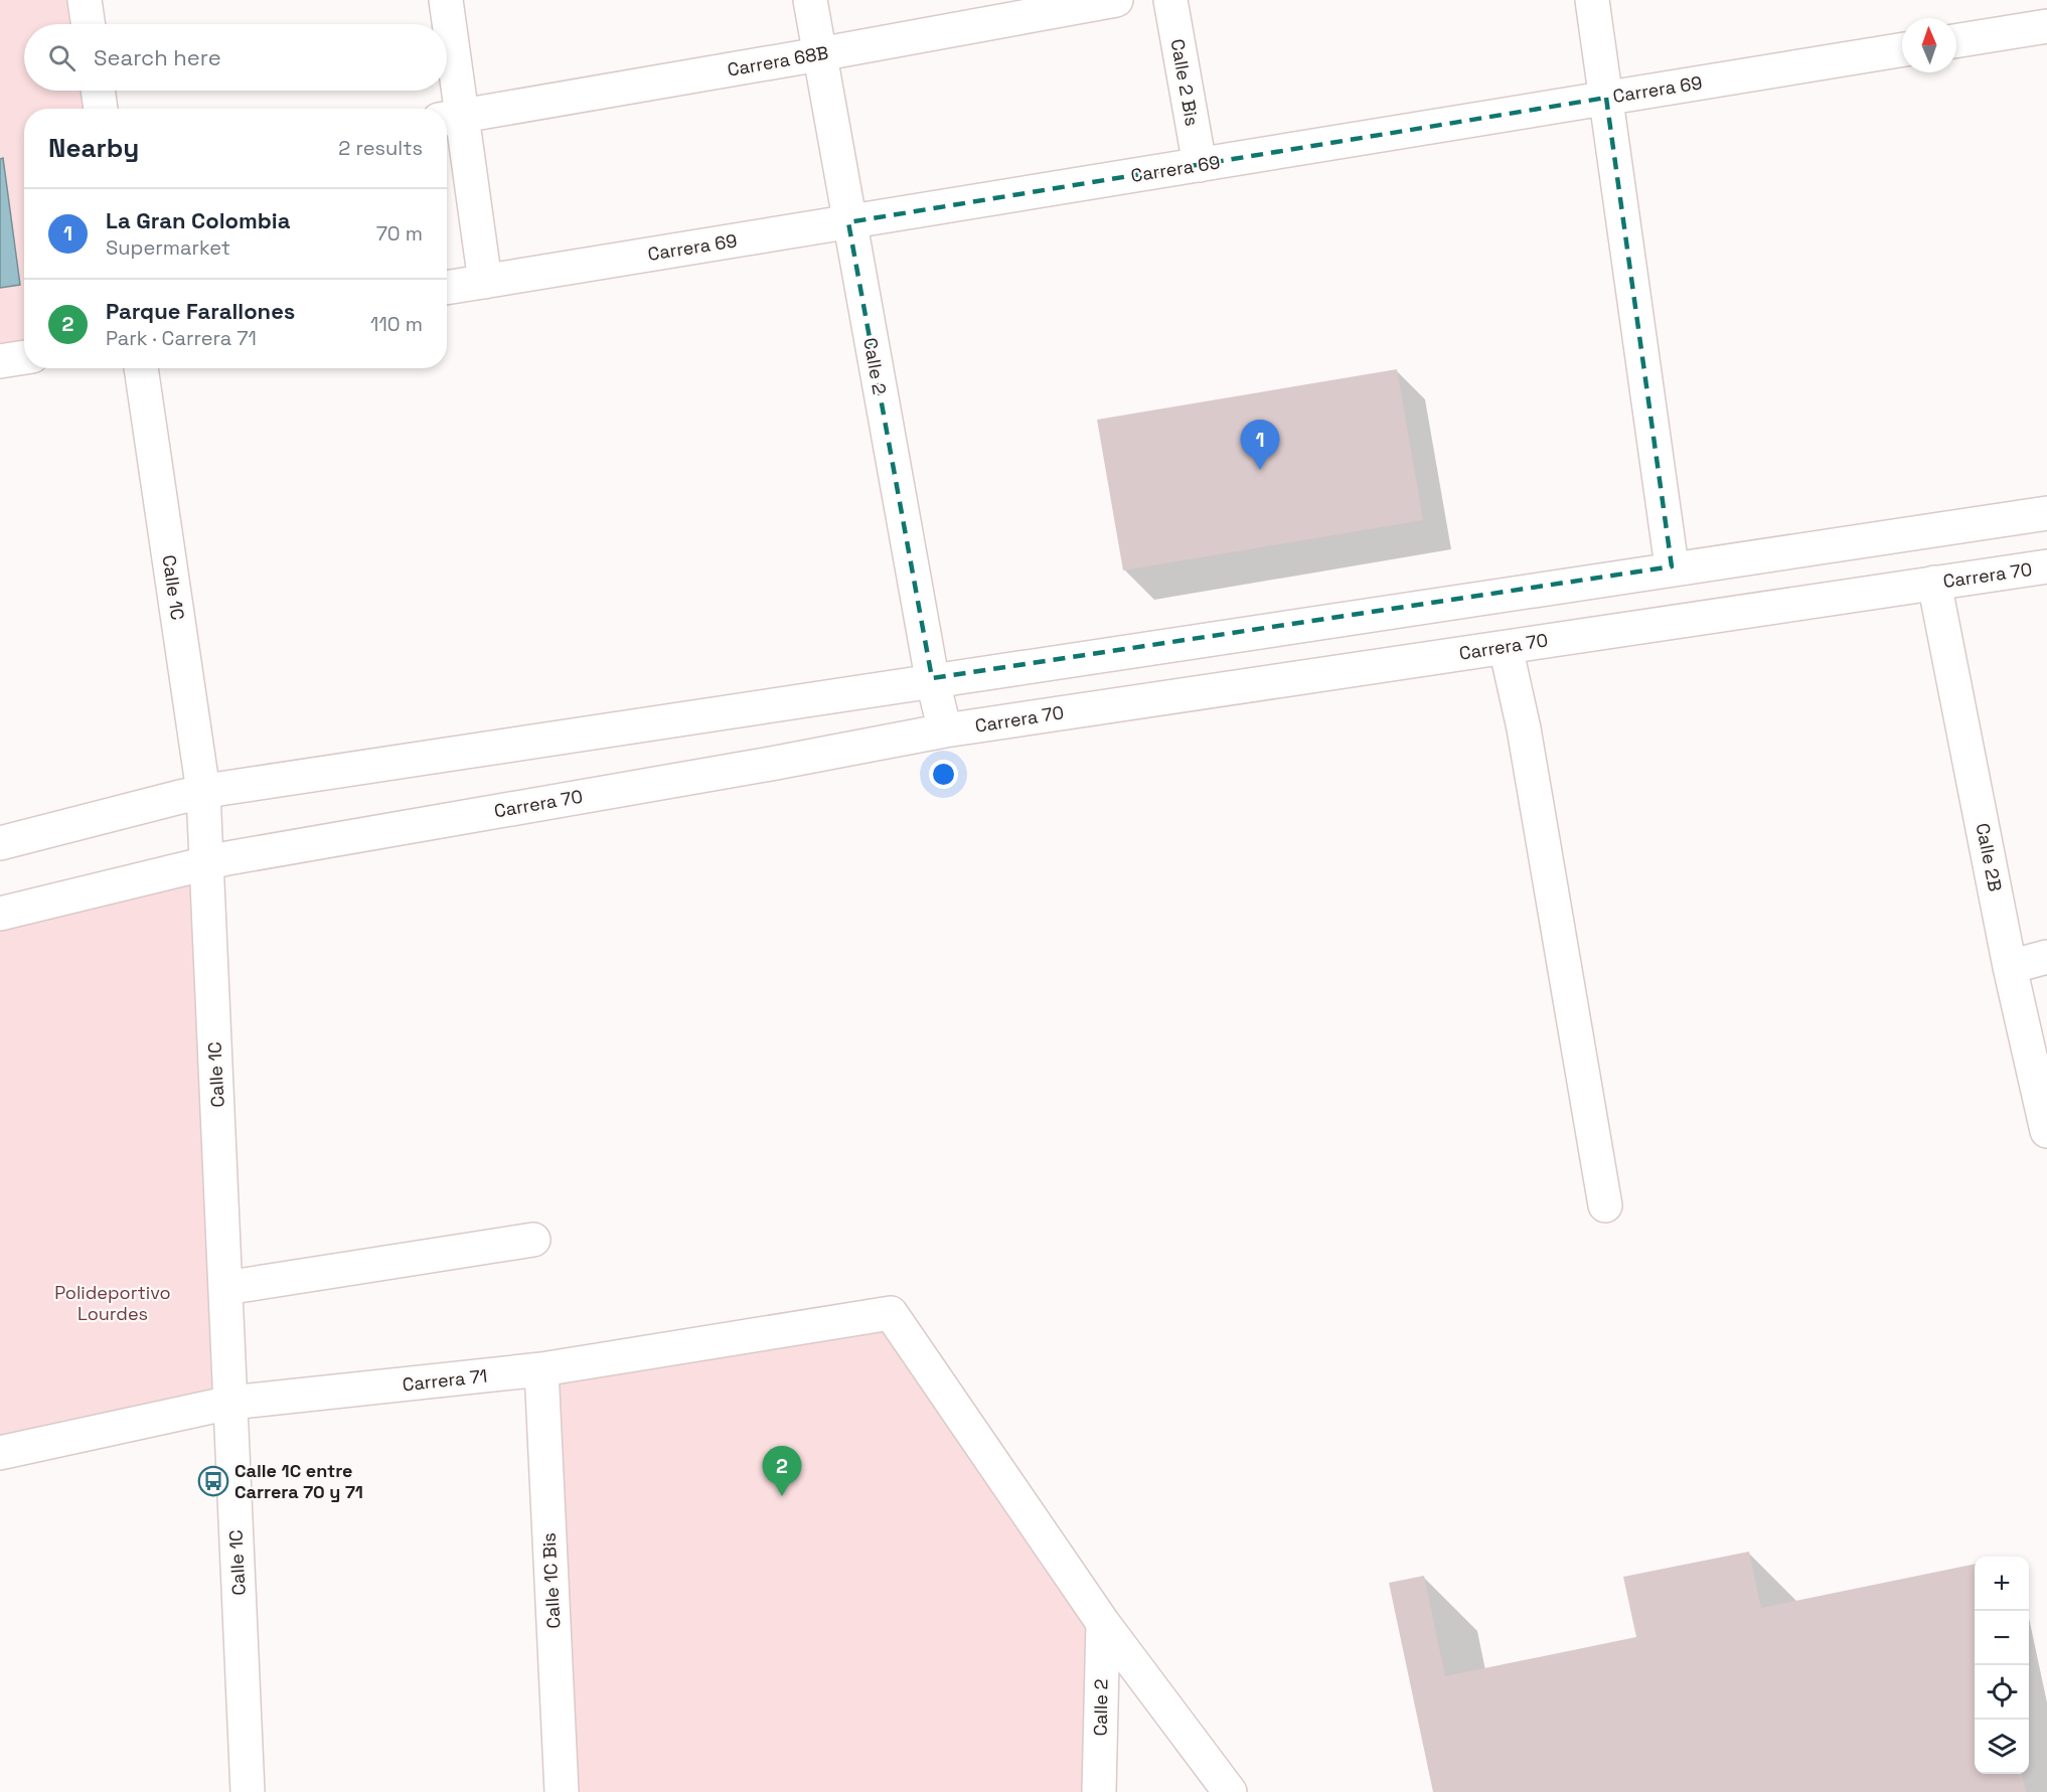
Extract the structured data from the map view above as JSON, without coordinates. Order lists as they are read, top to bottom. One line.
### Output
{"streets":{"street":["Carrera 68B","Calle 2 Bis","Carrera 69","Calle 2","Carrera 70","Calle 1C","Calle 2B","Carrera 71","Calle 1C Bis"]},"crossings":[["Carrera 68B","Calle 2"],["Calle 2 Bis","Carrera 69"],["Carrera 69","Calle 2"],["Calle 2","Carrera 70"],["Calle 2","Carrera 71"],["Carrera 70","Calle 1C"],["Carrera 70","Calle 2B"],["Calle 1C","Carrera 71"],["Carrera 71","Calle 1C Bis"]],"parks":["Polideportivo Lourdes"],"places":{"bus stop":["Calle 1C entre Carrera 70 y 71"]},"north":"top","page":{"search":"Search here","heading":["Nearby","2 results"],"list":[{"mark":"1","name":"La Gran Colombia","note":"Supermarket","value":"70 m"},{"mark":"2","name":"Parque Farallones","note":"Park · Carrera 71","value":"110 m"}],"pins":["1","2"],"map_buttons":["+","−"]}}
